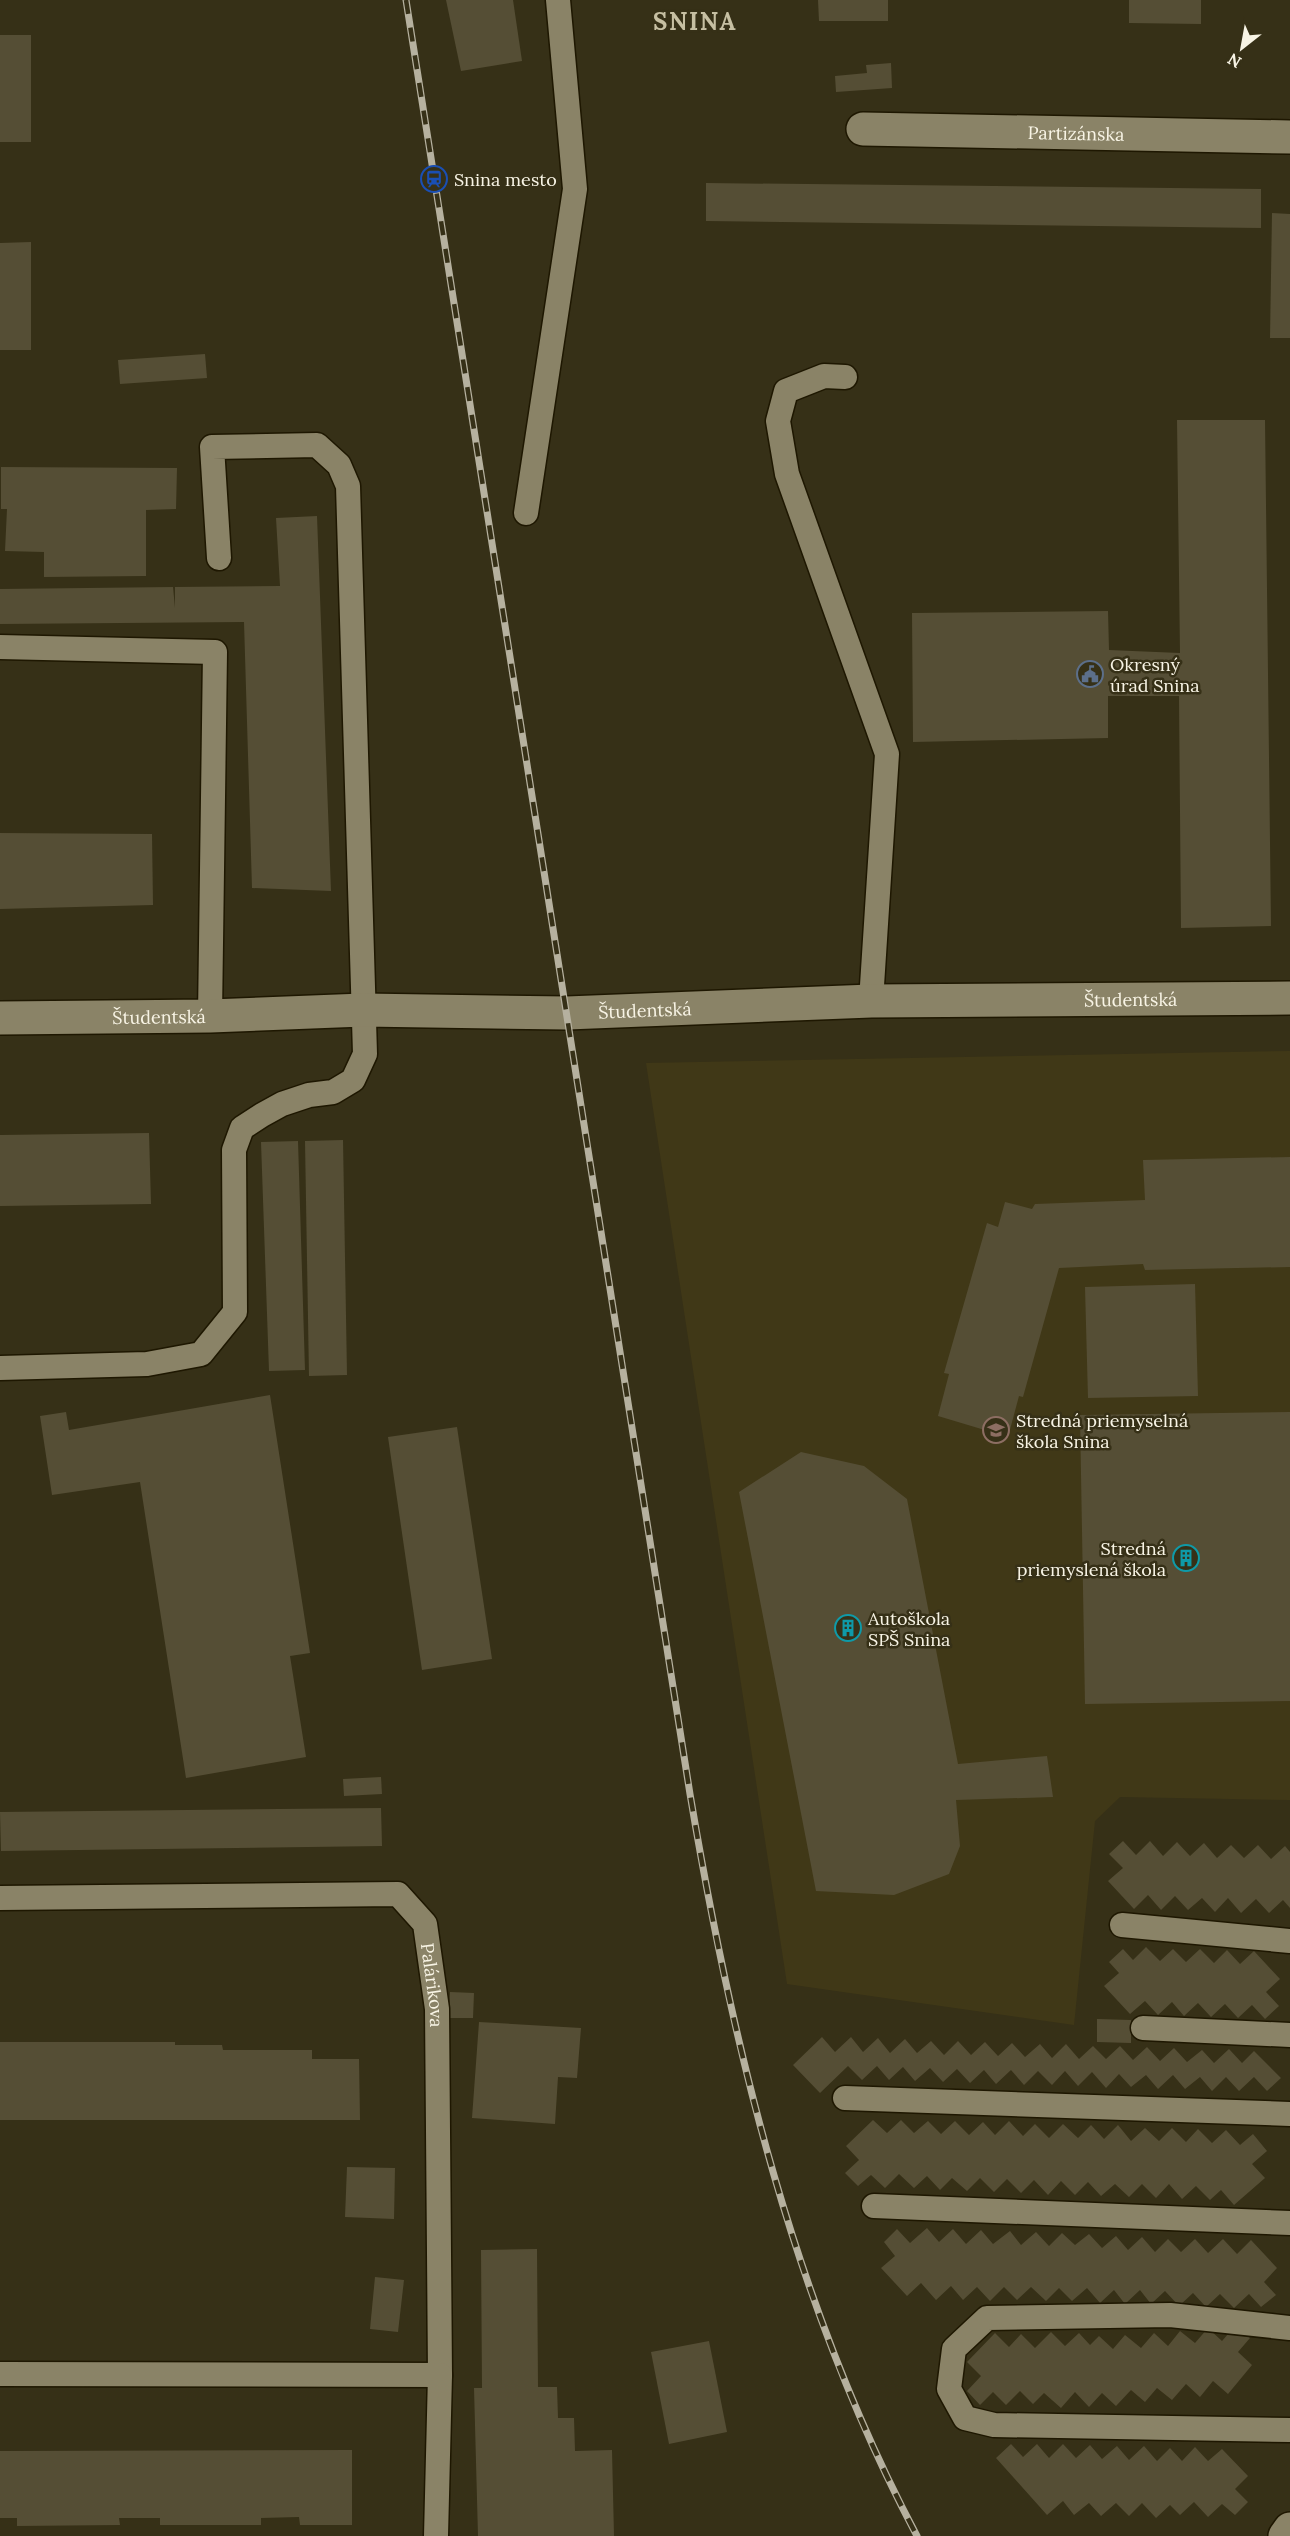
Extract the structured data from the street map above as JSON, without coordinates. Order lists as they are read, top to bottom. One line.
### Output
{"streets":{"street":["Partizánska","Študentská"],"lane":["Palárikova"]},"districts":["SNINA"],"places":{"station":["Snina mesto"],"public building":["Okresný úrad Snina"],"school or university":["Stredná priemyselná škola Snina"],"building":["Stredná priemyslená škola","Autoškola SPŠ Snina"]},"north":"bottom left"}
